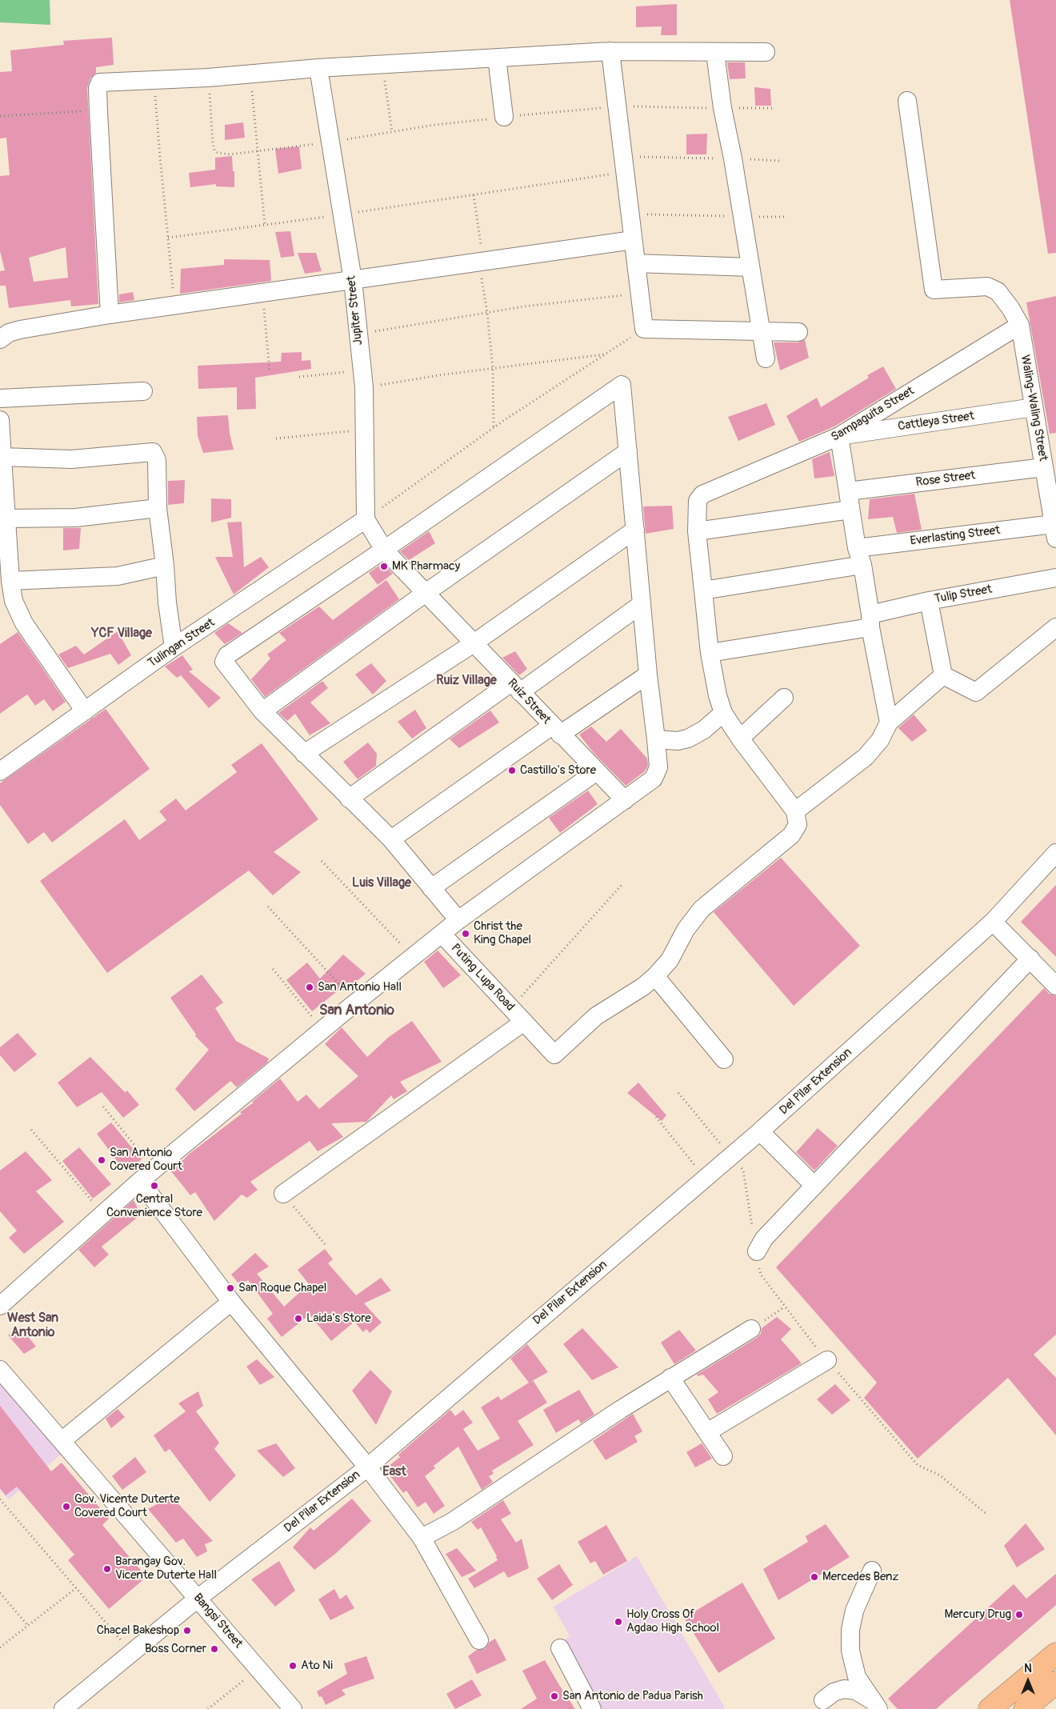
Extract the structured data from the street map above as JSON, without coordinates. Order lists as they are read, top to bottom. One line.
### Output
{"streets":{"street":["Jupiter Street","Waling-Waling Street","Sampaguita Street","Cattleya Street","Rose Street","Everlasting Street","Tulip Street","Tulingan Street","Ruiz Street","Puting Lupa Road","Del Pilar Extension","Bangsi Street"]},"crossings":[["Jupiter Street","Tulingan Street"],["Waling-Waling Street","Sampaguita Street"],["Waling-Waling Street","Cattleya Street"],["Waling-Waling Street","Rose Street"],["Waling-Waling Street","Everlasting Street"],["Sampaguita Street","Cattleya Street"],["Del Pilar Extension","Bangsi Street"]],"districts":["YCF Village","Ruiz Village","Luis Village","San Antonio","West San Antonio","East"],"places":["MK Pharmacy","Castillo's Store","Christ the King Chapel","San Antonio Hall","San Antonio Covered Court","Central Convenience Store","San Roque Chapel","Laida's Store","Gov. Vicente Duterte Covered Court","Barangay Gov. Vicente Duterte Hall","Mercedes Benz","Mercury Drug","Holy Cross Of Agdao High School","Chacel Bakeshop","Boss Corner","Ato Ni","San Antonio de Padua Parish"],"north":"top"}
